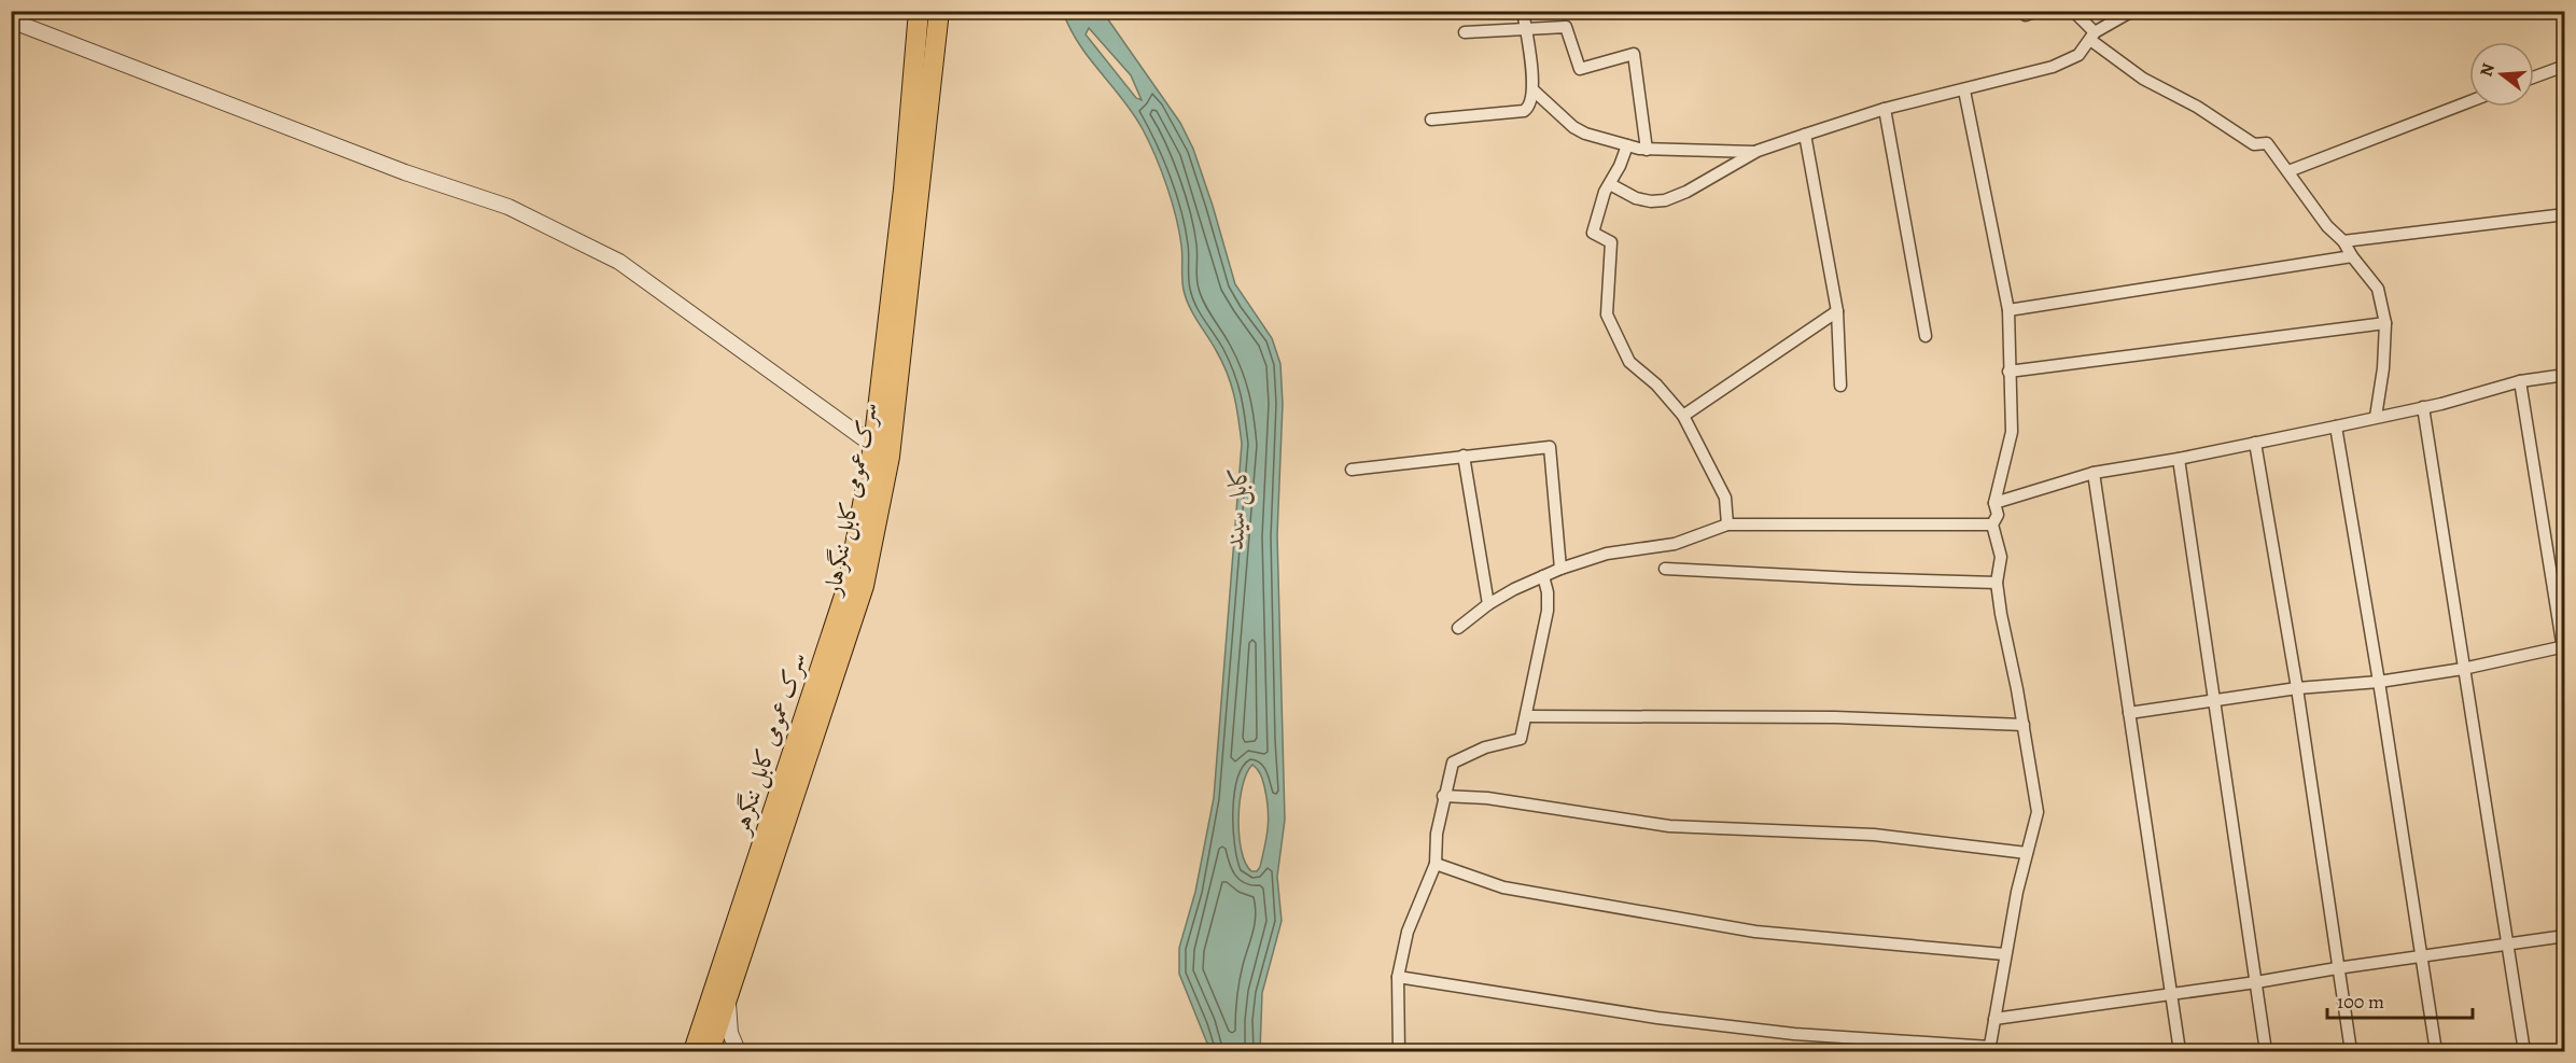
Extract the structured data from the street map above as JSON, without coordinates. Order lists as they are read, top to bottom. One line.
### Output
{"streets":{"highway":["سرک عمومی کابل ننگرهار","سرک عمومی کابل ننگرهر"]},"crossings":[["سرک عمومی کابل ننگرهار","سرک عمومی کابل ننگرهر"]],"water":["کابل سيند"],"scale_bar":"100 m","north":"left"}
